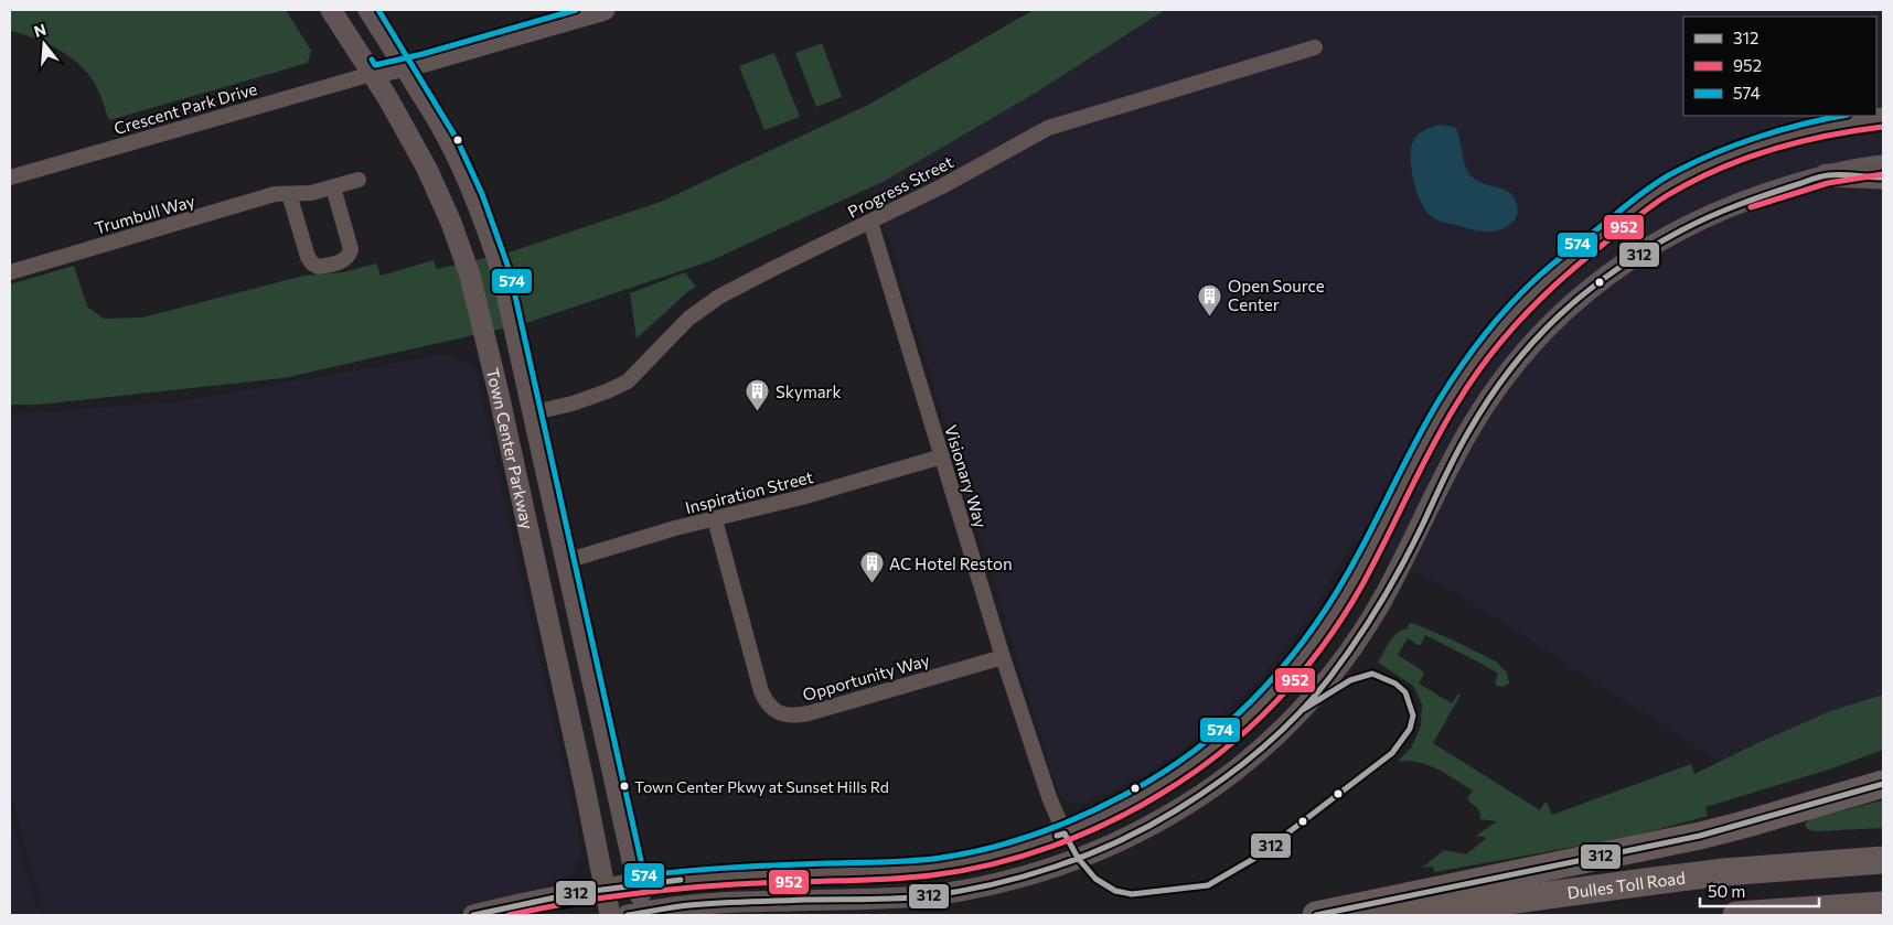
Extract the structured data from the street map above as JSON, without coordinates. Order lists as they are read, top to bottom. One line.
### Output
{"streets":{"highway":["Dulles Toll Road"],"main road":["Town Center Parkway"],"street":["Crescent Park Drive","Progress Street","Trumbull Way","Visionary Way","Inspiration Street","Opportunity Way"]},"crossings":[["Crescent Park Drive","Town Center Parkway"],["Progress Street","Town Center Parkway"],["Progress Street","Visionary Way"],["Town Center Parkway","Inspiration Street"],["Visionary Way","Inspiration Street"],["Visionary Way","Opportunity Way"],["Inspiration Street","Opportunity Way"]],"places":{"building":["Open Source Center","Skymark","AC Hotel Reston"],"other":["Town Center Pkwy at Sunset Hills Rd"]},"lines":["transit line 574","transit line 952","transit line 312"],"legend":["312","952","574"],"scale_bar":"50 m","north":"top"}
